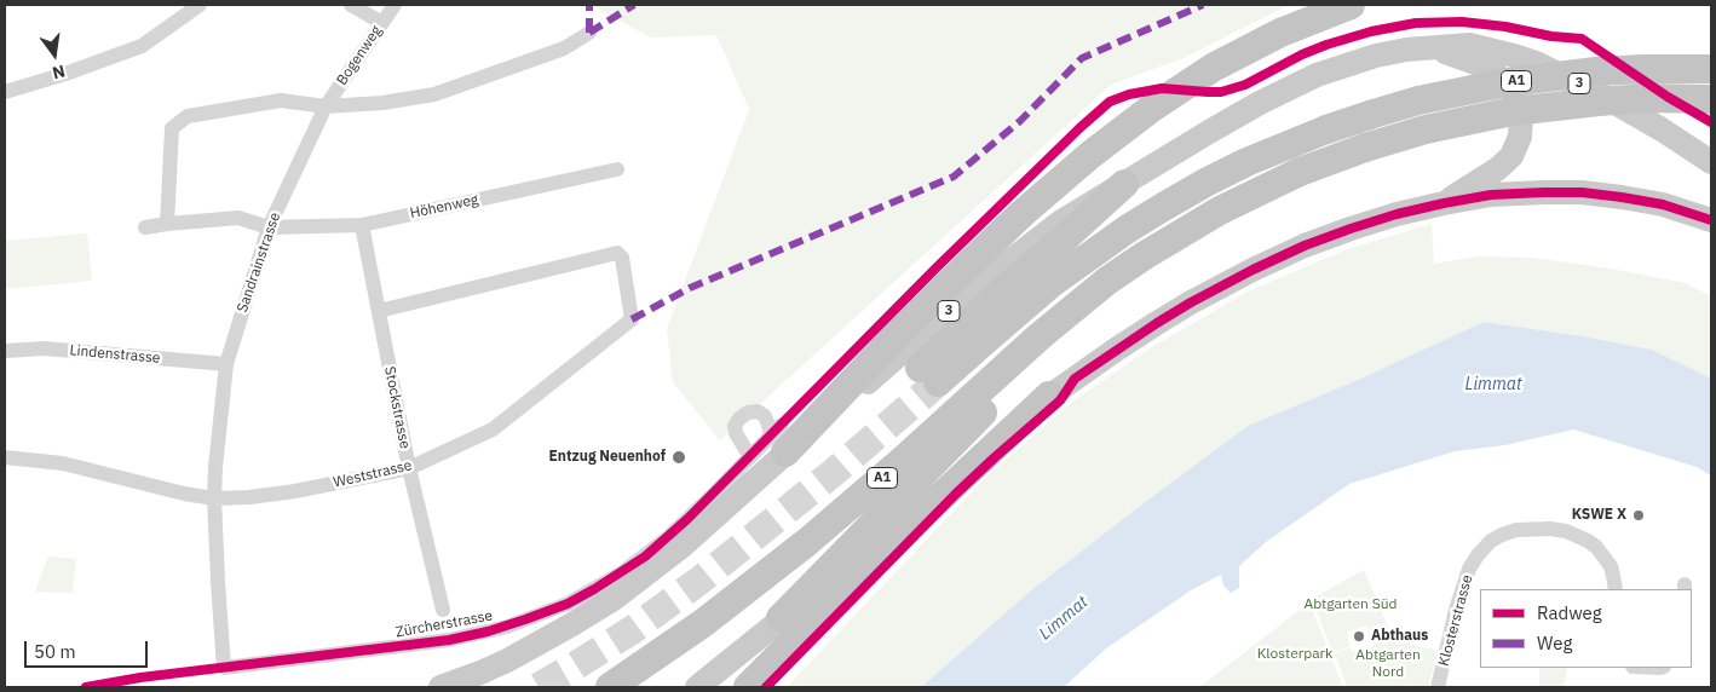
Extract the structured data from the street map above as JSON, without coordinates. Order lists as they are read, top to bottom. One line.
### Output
{"streets":{"highway":["A1"],"main road":["3"],"street":["Bogenweg","Höhenweg","Sandrainstrasse","Lindenstrasse","Stockstrasse","Weststrasse","Klosterstrasse","Zürcherstrasse"]},"crossings":[["Bogenweg","Sandrainstrasse"],["A1","3"],["3","Zürcherstrasse"],["Höhenweg","Sandrainstrasse"],["Höhenweg","Stockstrasse"],["Sandrainstrasse","Lindenstrasse"],["Sandrainstrasse","Weststrasse"],["Sandrainstrasse","Zürcherstrasse"],["Stockstrasse","Weststrasse"]],"water":["Limmat"],"parks":["Abtgarten Süd","Klosterpark","Abtgarten Nord"],"places":["Entzug Neuenhof","KSWE X","Abthaus"],"legend":["Radweg","Weg"],"scale_bar":"50 m","north":"bottom"}
